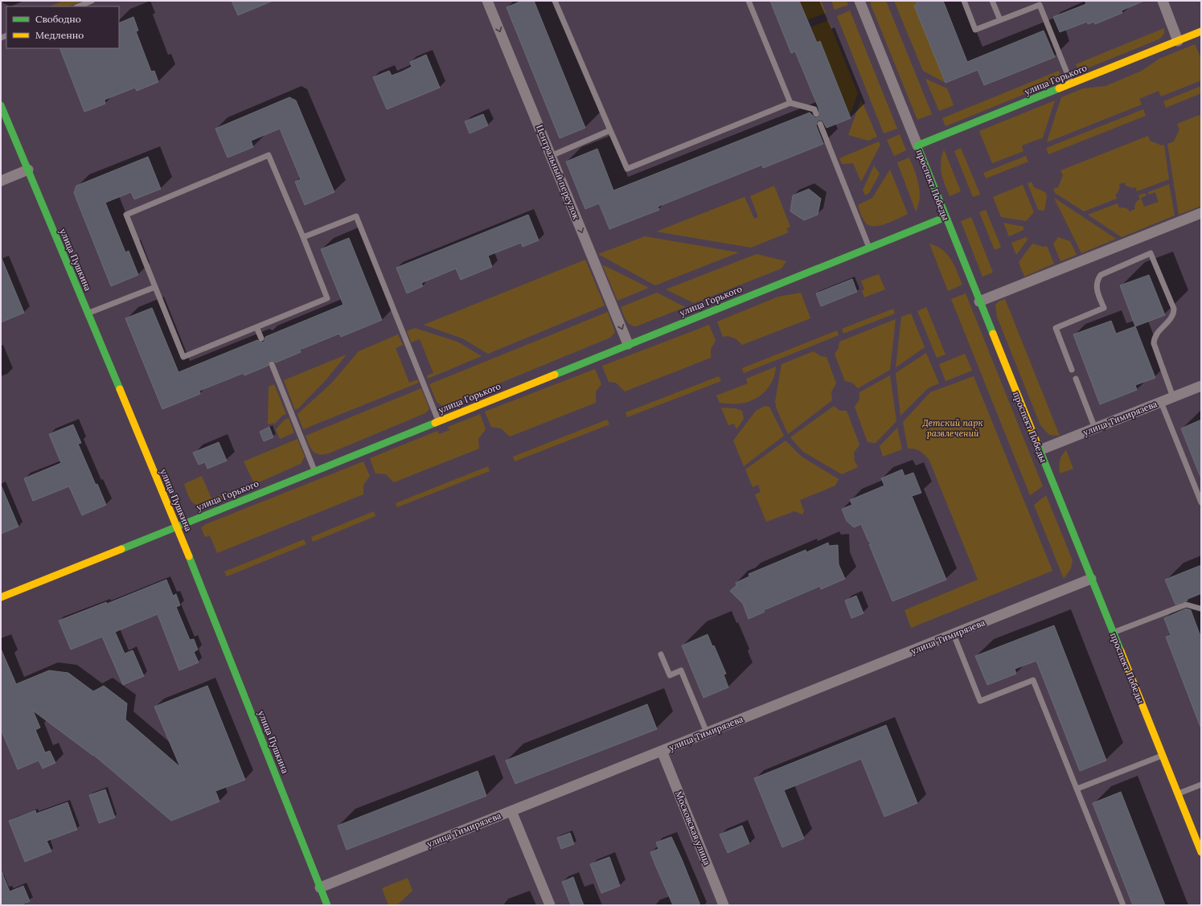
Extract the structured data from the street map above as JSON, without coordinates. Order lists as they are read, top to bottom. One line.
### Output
{"streets":{"main road":["улица Горького","проспект Победы","улица Пушкина"],"street":["Центральный переулок","улица Тимирязева","Московская улица"]},"crossings":[["улица Горького","Центральный переулок"],["улица Горького","проспект Победы"],["улица Горького","улица Пушкина"],["проспект Победы","улица Тимирязева"],["улица Пушкина","улица Тимирязева"],["улица Тимирязева","Московская улица"]],"one_way":["Центральный переулок"],"parks":["Детский парк развлечений"],"legend":["Свободно","Медленно"]}
